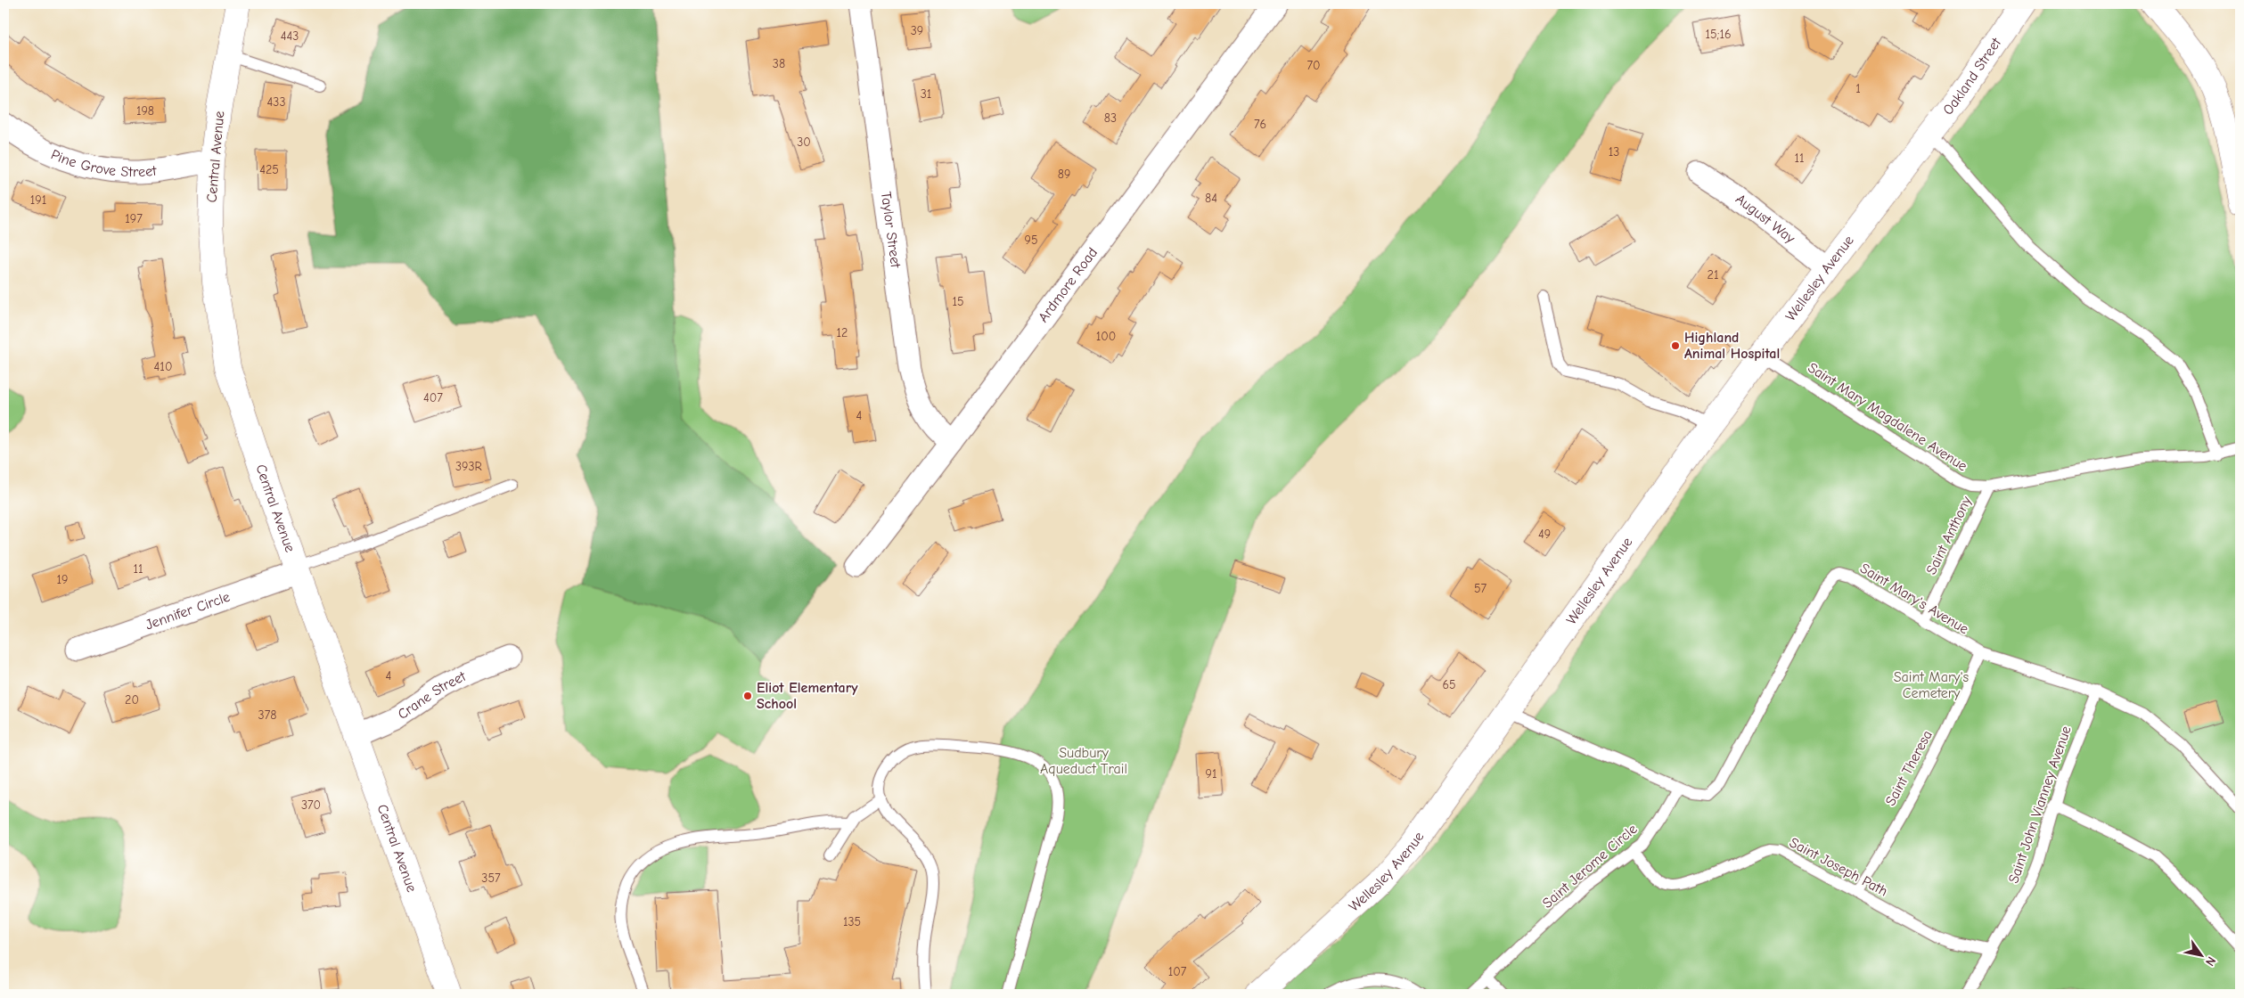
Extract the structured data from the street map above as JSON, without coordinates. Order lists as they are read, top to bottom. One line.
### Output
{"streets":{"main road":["Oakland Street","Central Avenue","Wellesley Avenue"],"street":["Pine Grove Street","August Way","Taylor Street","Ardmore Road","Jennifer Circle","Crane Street"],"lane":["Saint Mary Magdalene Avenue","Saint Anthony","Saint Mary's Avenue","Saint Theresa","Saint John Vianney Avenue","Saint Jerome Circle","Saint Joseph Path"]},"crossings":[["Oakland Street","Wellesley Avenue"],["Central Avenue","Pine Grove Street"],["Central Avenue","Jennifer Circle"],["Central Avenue","Crane Street"],["August Way","Wellesley Avenue"],["Taylor Street","Ardmore Road"],["Wellesley Avenue","Saint Mary Magdalene Avenue"],["Wellesley Avenue","Saint Mary's Avenue"],["Saint Mary Magdalene Avenue","Saint Anthony"],["Saint Anthony","Saint Mary's Avenue"],["Saint Mary's Avenue","Saint Theresa"],["Saint Mary's Avenue","Saint John Vianney Avenue"],["Saint Mary's Avenue","Saint Jerome Circle"],["Saint Theresa","Saint Joseph Path"],["Saint John Vianney Avenue","Saint Joseph Path"],["Saint Jerome Circle","Saint Joseph Path"]],"parks":["Saint Mary's Cemetery","Sudbury Aqueduct Trail"],"places":["Highland Animal Hospital","Eliot Elementary School"],"house_numbers":["39","15;16","443","38","70","1","31","433","198","83","76","30","13","11","425","89","84","191","197","95","21","15","12","100","410","407","4","393R","49","11","19","57","4","65","20","378","91","370","357","135","107"],"north":"bottom right"}
